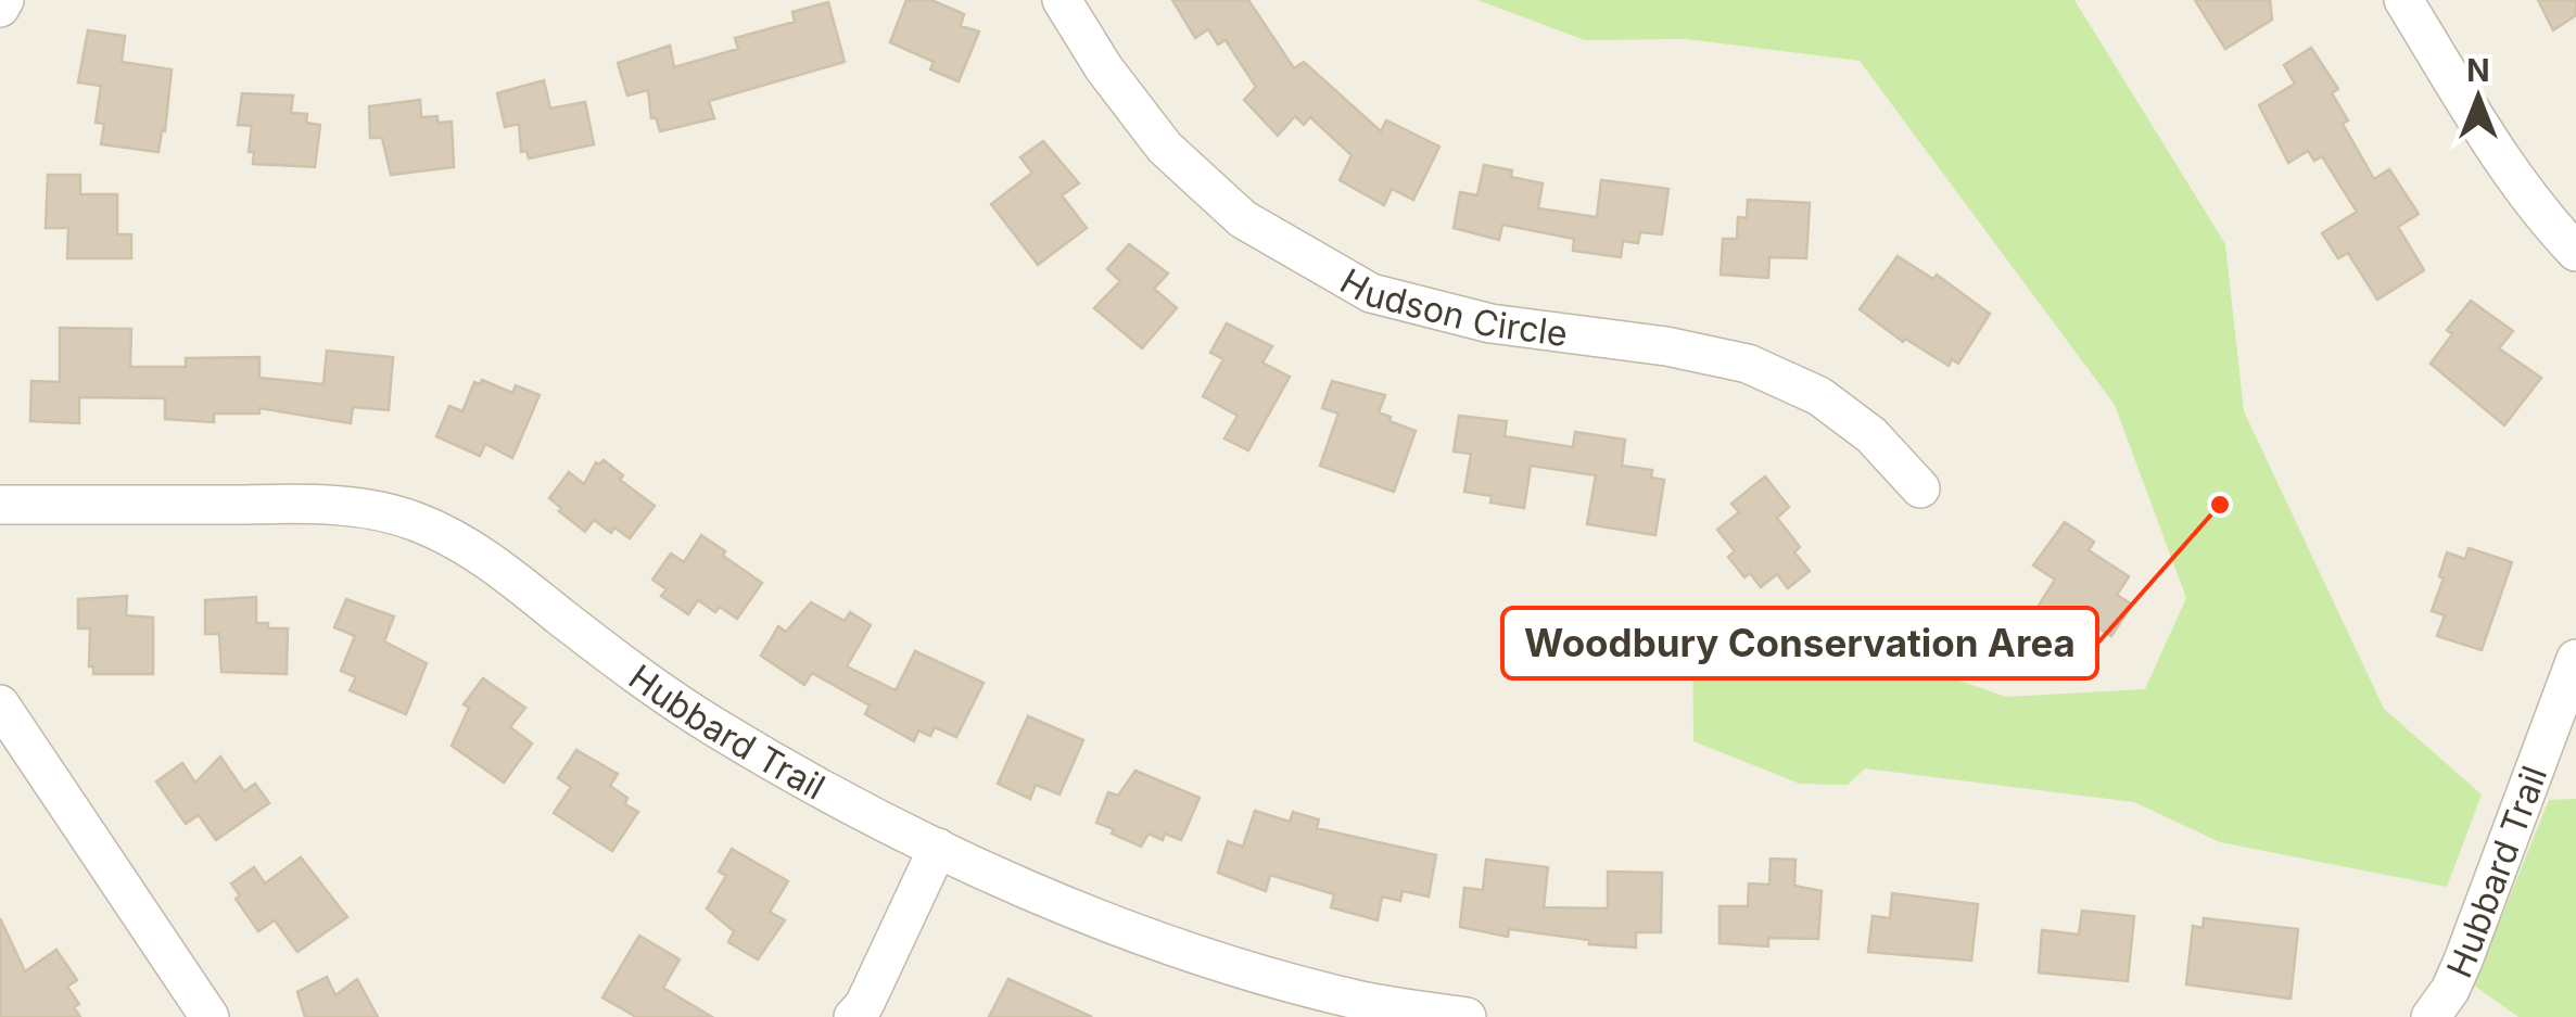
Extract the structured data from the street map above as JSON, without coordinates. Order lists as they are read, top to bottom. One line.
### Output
{"streets":{"street":["Hudson Circle","Hubbard Trail"]},"places":["Woodbury Conservation Area"],"north":"top"}
